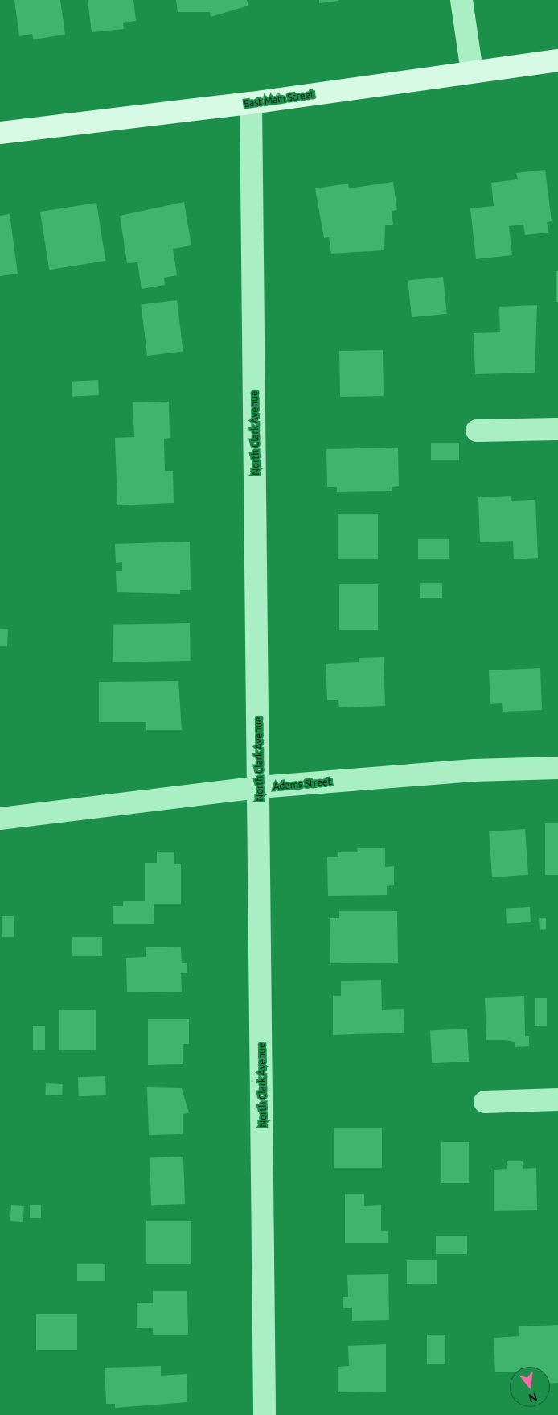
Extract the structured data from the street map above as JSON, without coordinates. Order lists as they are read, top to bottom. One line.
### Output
{"streets":{"street":["East Main Street","North Clark Avenue","Adams Street"]},"crossings":[["East Main Street","North Clark Avenue"],["North Clark Avenue","Adams Street"]],"north":"bottom"}
